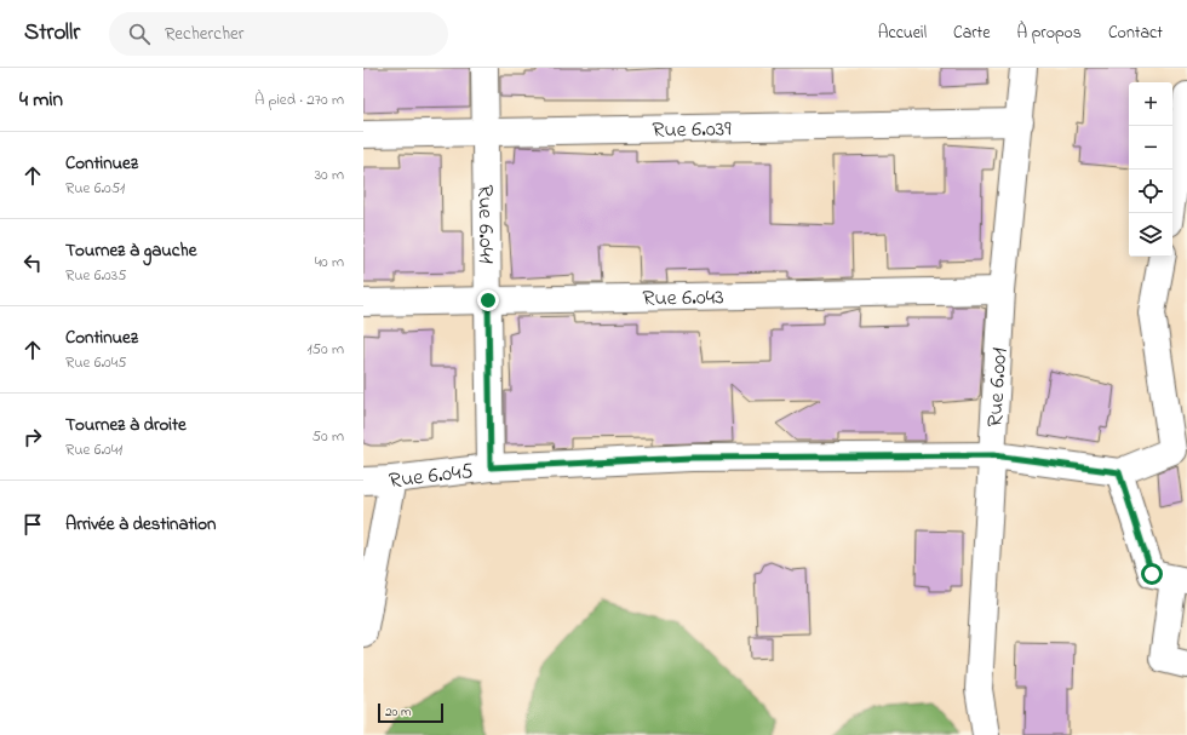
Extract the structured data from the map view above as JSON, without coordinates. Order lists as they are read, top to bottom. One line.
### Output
{"streets":{"street":["Rue 6.039","Rue 6.041","Rue 6.043","Rue 6.001","Rue 6.045"]},"crossings":[["Rue 6.039","Rue 6.041"],["Rue 6.039","Rue 6.001"],["Rue 6.041","Rue 6.043"],["Rue 6.041","Rue 6.045"],["Rue 6.043","Rue 6.001"],["Rue 6.001","Rue 6.045"]],"scale_bar":"20 m","page":{"header":"Strollr","search":"Rechercher","nav":["Accueil","Carte","À propos","Contact"],"heading":["4 min","À pied · 270 m"],"map_buttons":["+","−"],"list":[["Continuez","Rue 6.051","30 m"],["Tournez à gauche","Rue 6.035","40 m"],["Continuez","Rue 6.045","150 m"],["Tournez à droite","Rue 6.041","50 m"],"Arrivée à destination"],"scale":"20 m"}}
